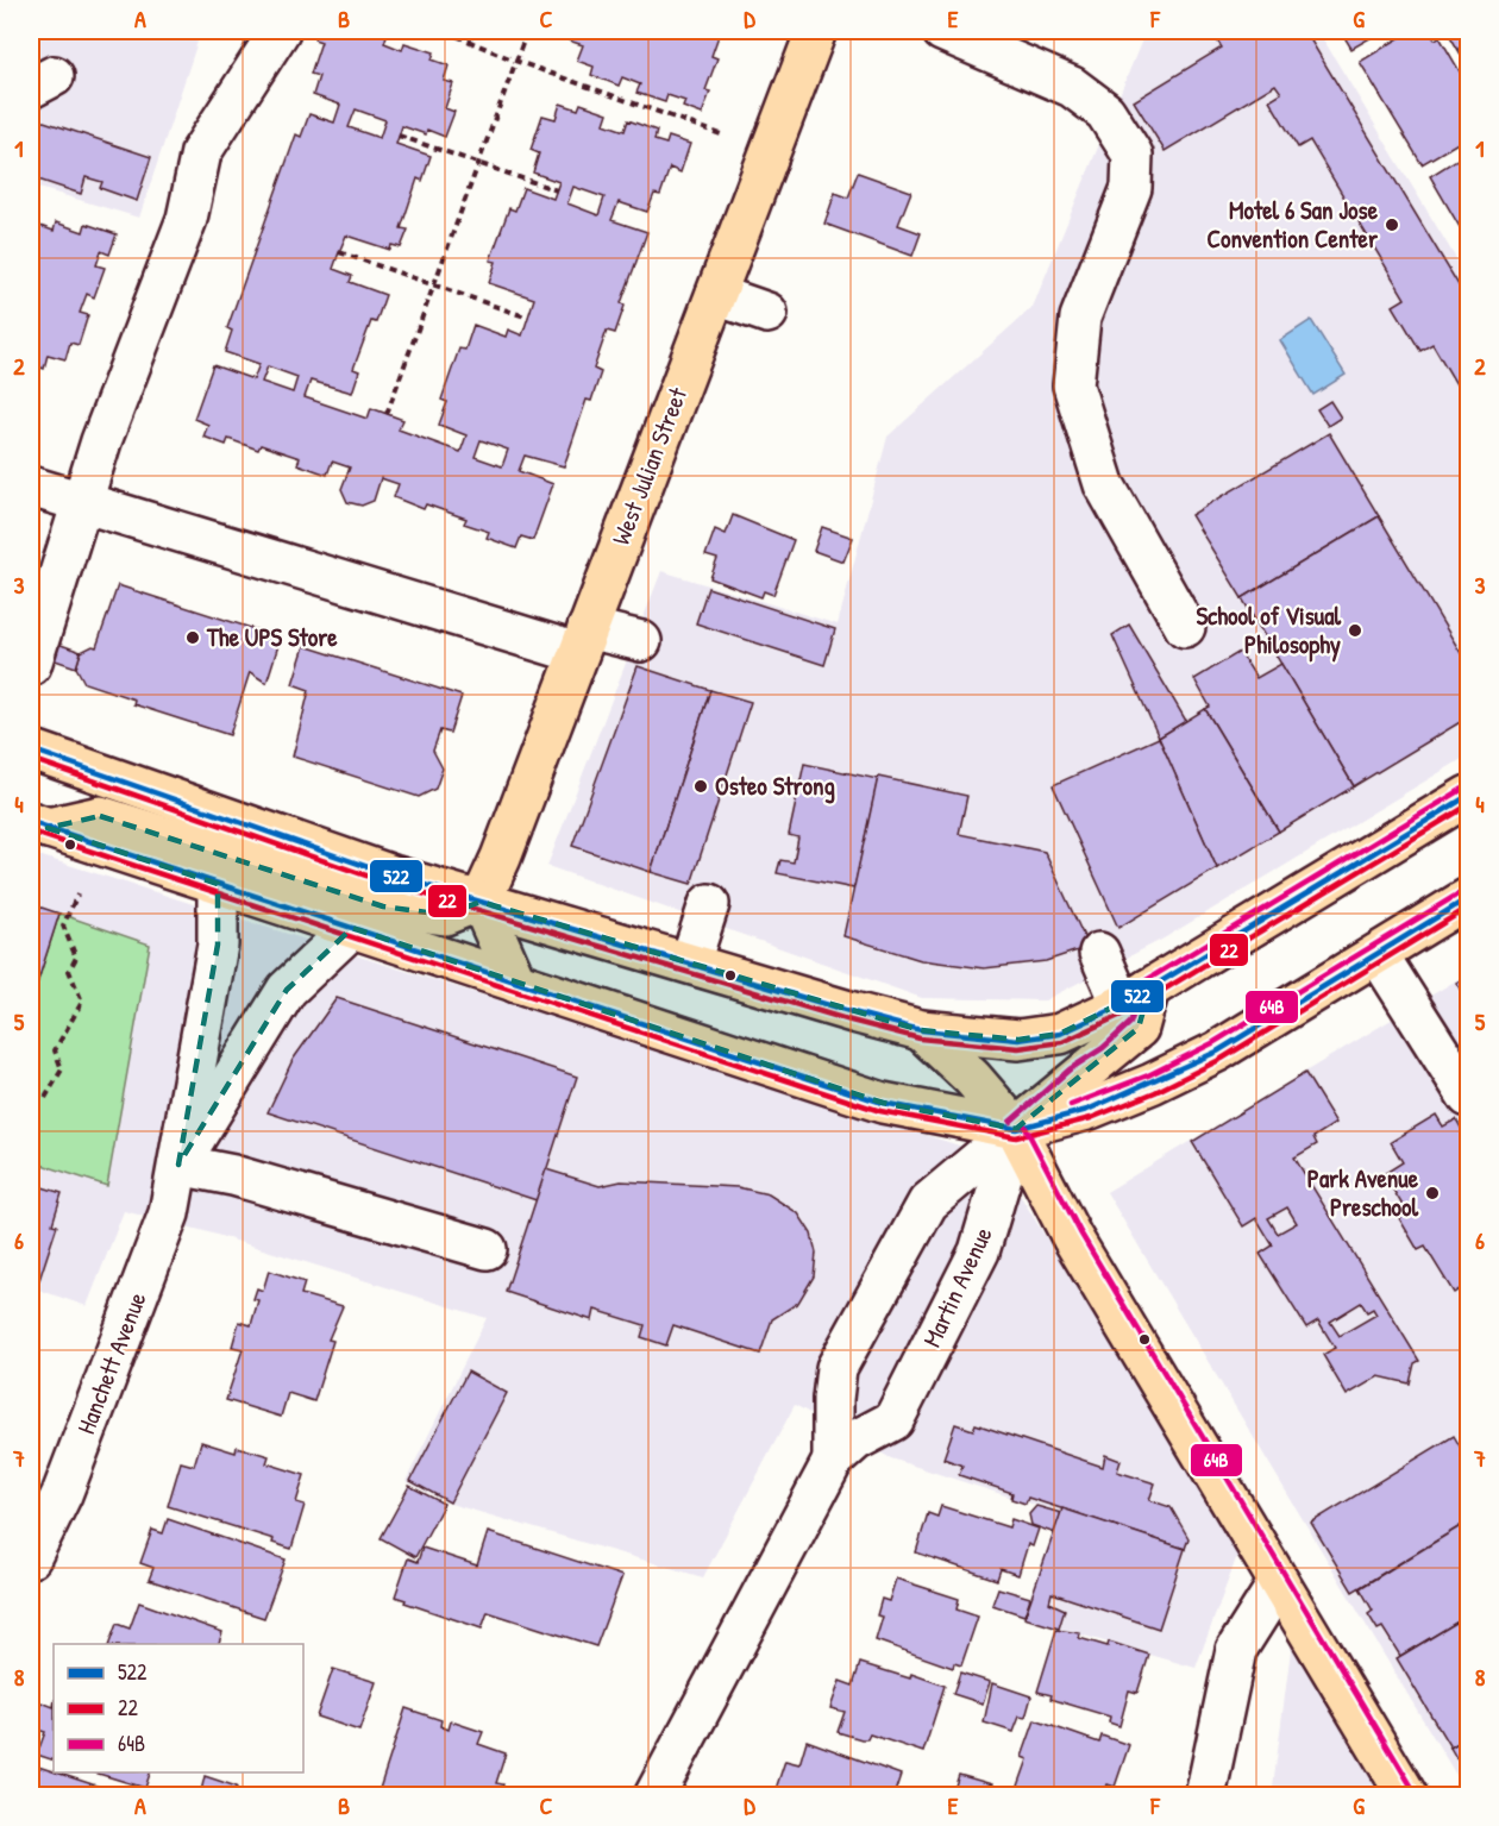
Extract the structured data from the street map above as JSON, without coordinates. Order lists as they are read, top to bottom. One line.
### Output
{"streets":{"main road":["West Julian Street"],"street":["Martin Avenue","Hanchett Avenue"]},"places":["Motel 6 San Jose Convention Center","School of Visual Philosophy","The UPS Store","Osteo Strong","Park Avenue Preschool"],"lines":["transit line 522","transit line 22","transit line 64B"],"legend":["522","22","64B"],"grid":{"columns":["A","B","C","D","E","F","G"],"rows":["1","2","3","4","5","6","7","8"]}}
